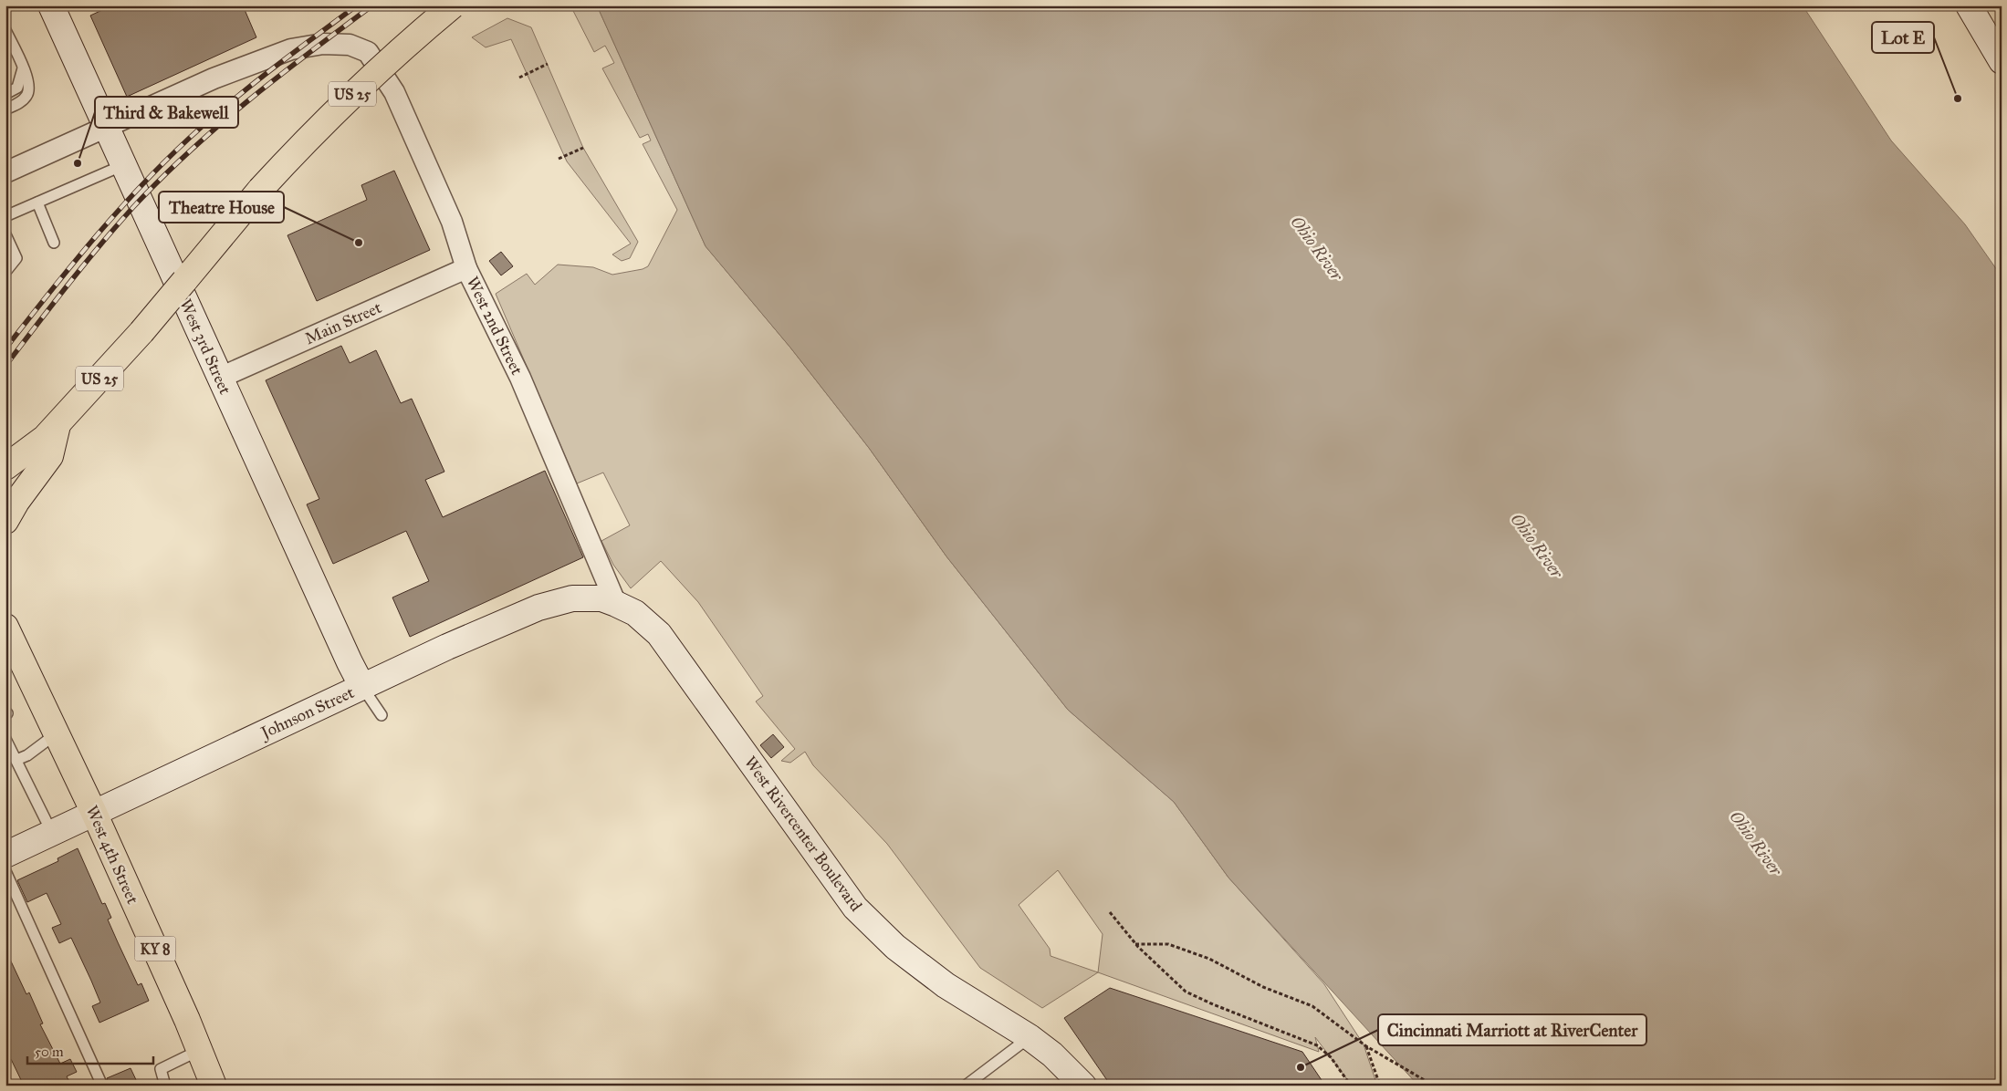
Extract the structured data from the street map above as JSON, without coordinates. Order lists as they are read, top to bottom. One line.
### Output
{"streets":{"main road":["US 25","West 4th Street","KY 8"],"street":["Main Street","West 2nd Street","West 3rd Street","Johnson Street","West Rivercenter Boulevard"]},"crossings":[["Main Street","West 2nd Street"],["Main Street","West 3rd Street"],["West 2nd Street","West 3rd Street"],["West 2nd Street","Johnson Street"],["West 2nd Street","West Rivercenter Boulevard"],["West 3rd Street","Johnson Street"],["Johnson Street","West Rivercenter Boulevard"],["Johnson Street","West 4th Street"]],"water":["Ohio River"],"places":["Lot E","Third & Bakewell","Theatre House","Cincinnati Marriott at RiverCenter"],"scale_bar":"50 m"}
